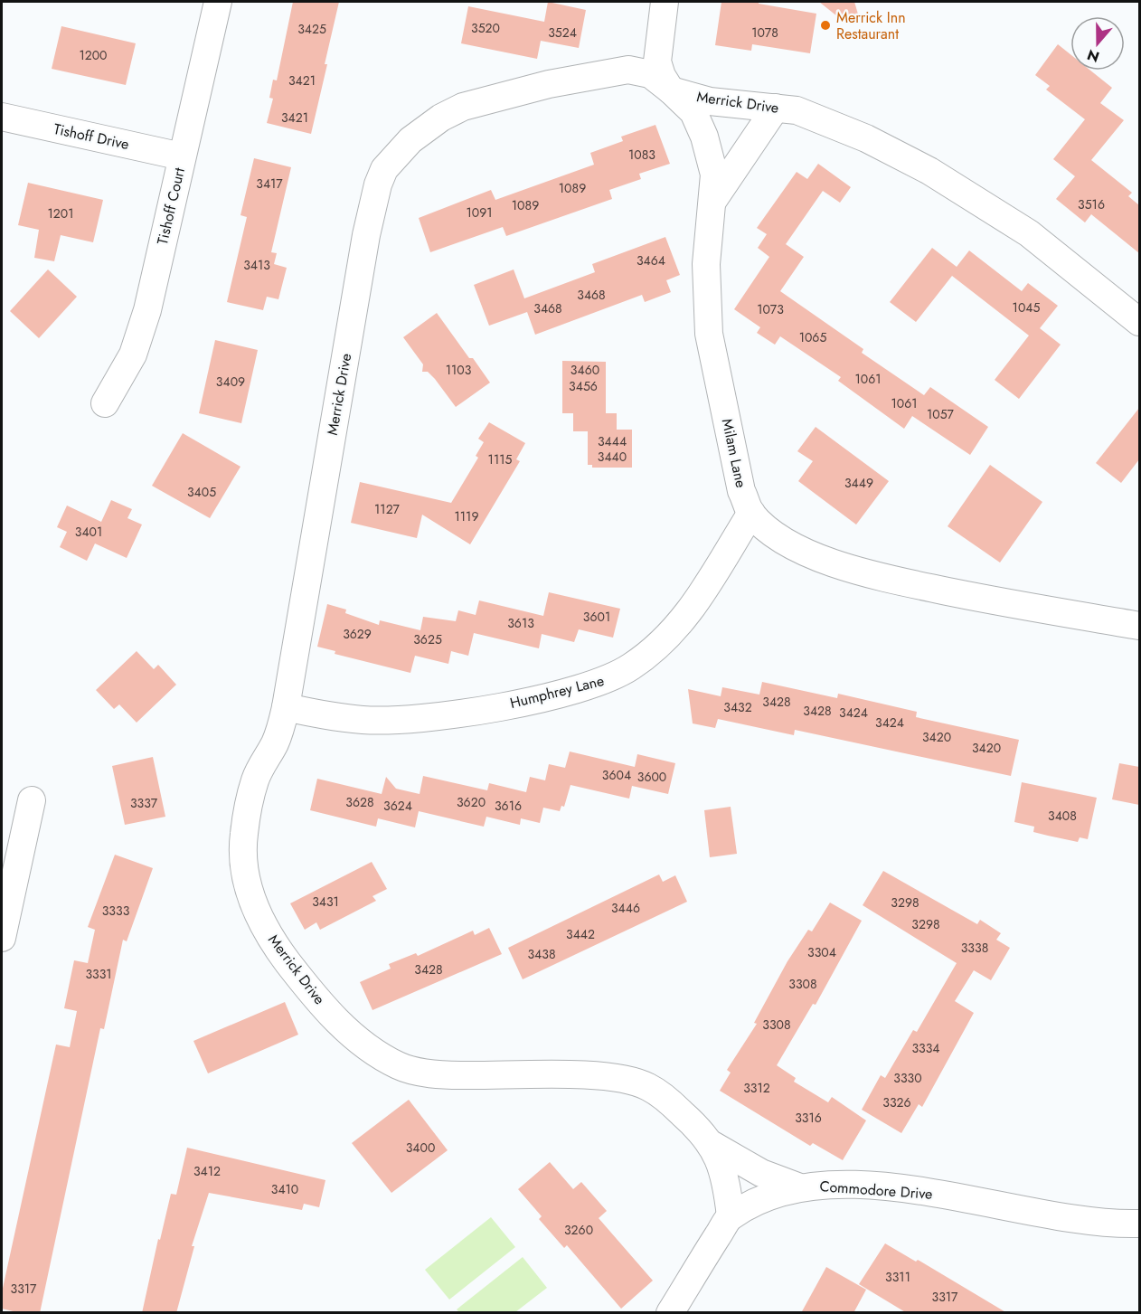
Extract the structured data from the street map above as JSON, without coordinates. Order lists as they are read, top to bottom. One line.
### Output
{"streets":{"street":["Merrick Drive","Tishoff Drive","Tishoff Court","Milam Lane","Humphrey Lane","Commodore Drive"]},"crossings":[["Merrick Drive","Milam Lane"],["Merrick Drive","Humphrey Lane"],["Merrick Drive","Commodore Drive"],["Tishoff Drive","Tishoff Court"],["Milam Lane","Humphrey Lane"]],"places":["Merrick Inn Restaurant"],"house_numbers":["3520","3425","3524","1078","1200","3421","3421","1083","3417","1089","3516","1089","1091","1201","3464","3413","3468","1045","3468","1073","1065","1103","3460","1061","3409","3456","1061","1057","3444","3440","1115","3449","3405","1127","1119","3401","3601","3613","3629","3625","3428","3432","3428","3424","3424","3420","3420","3604","3600","3628","3620","3337","3624","3616","3408","3431","3298","3446","3333","3298","3442","3338","3304","3438","3428","3331","3308","3308","3334","3330","3312","3326","3316","3400","3412","3410","3260","3311","3317","3317"],"north":"bottom"}
